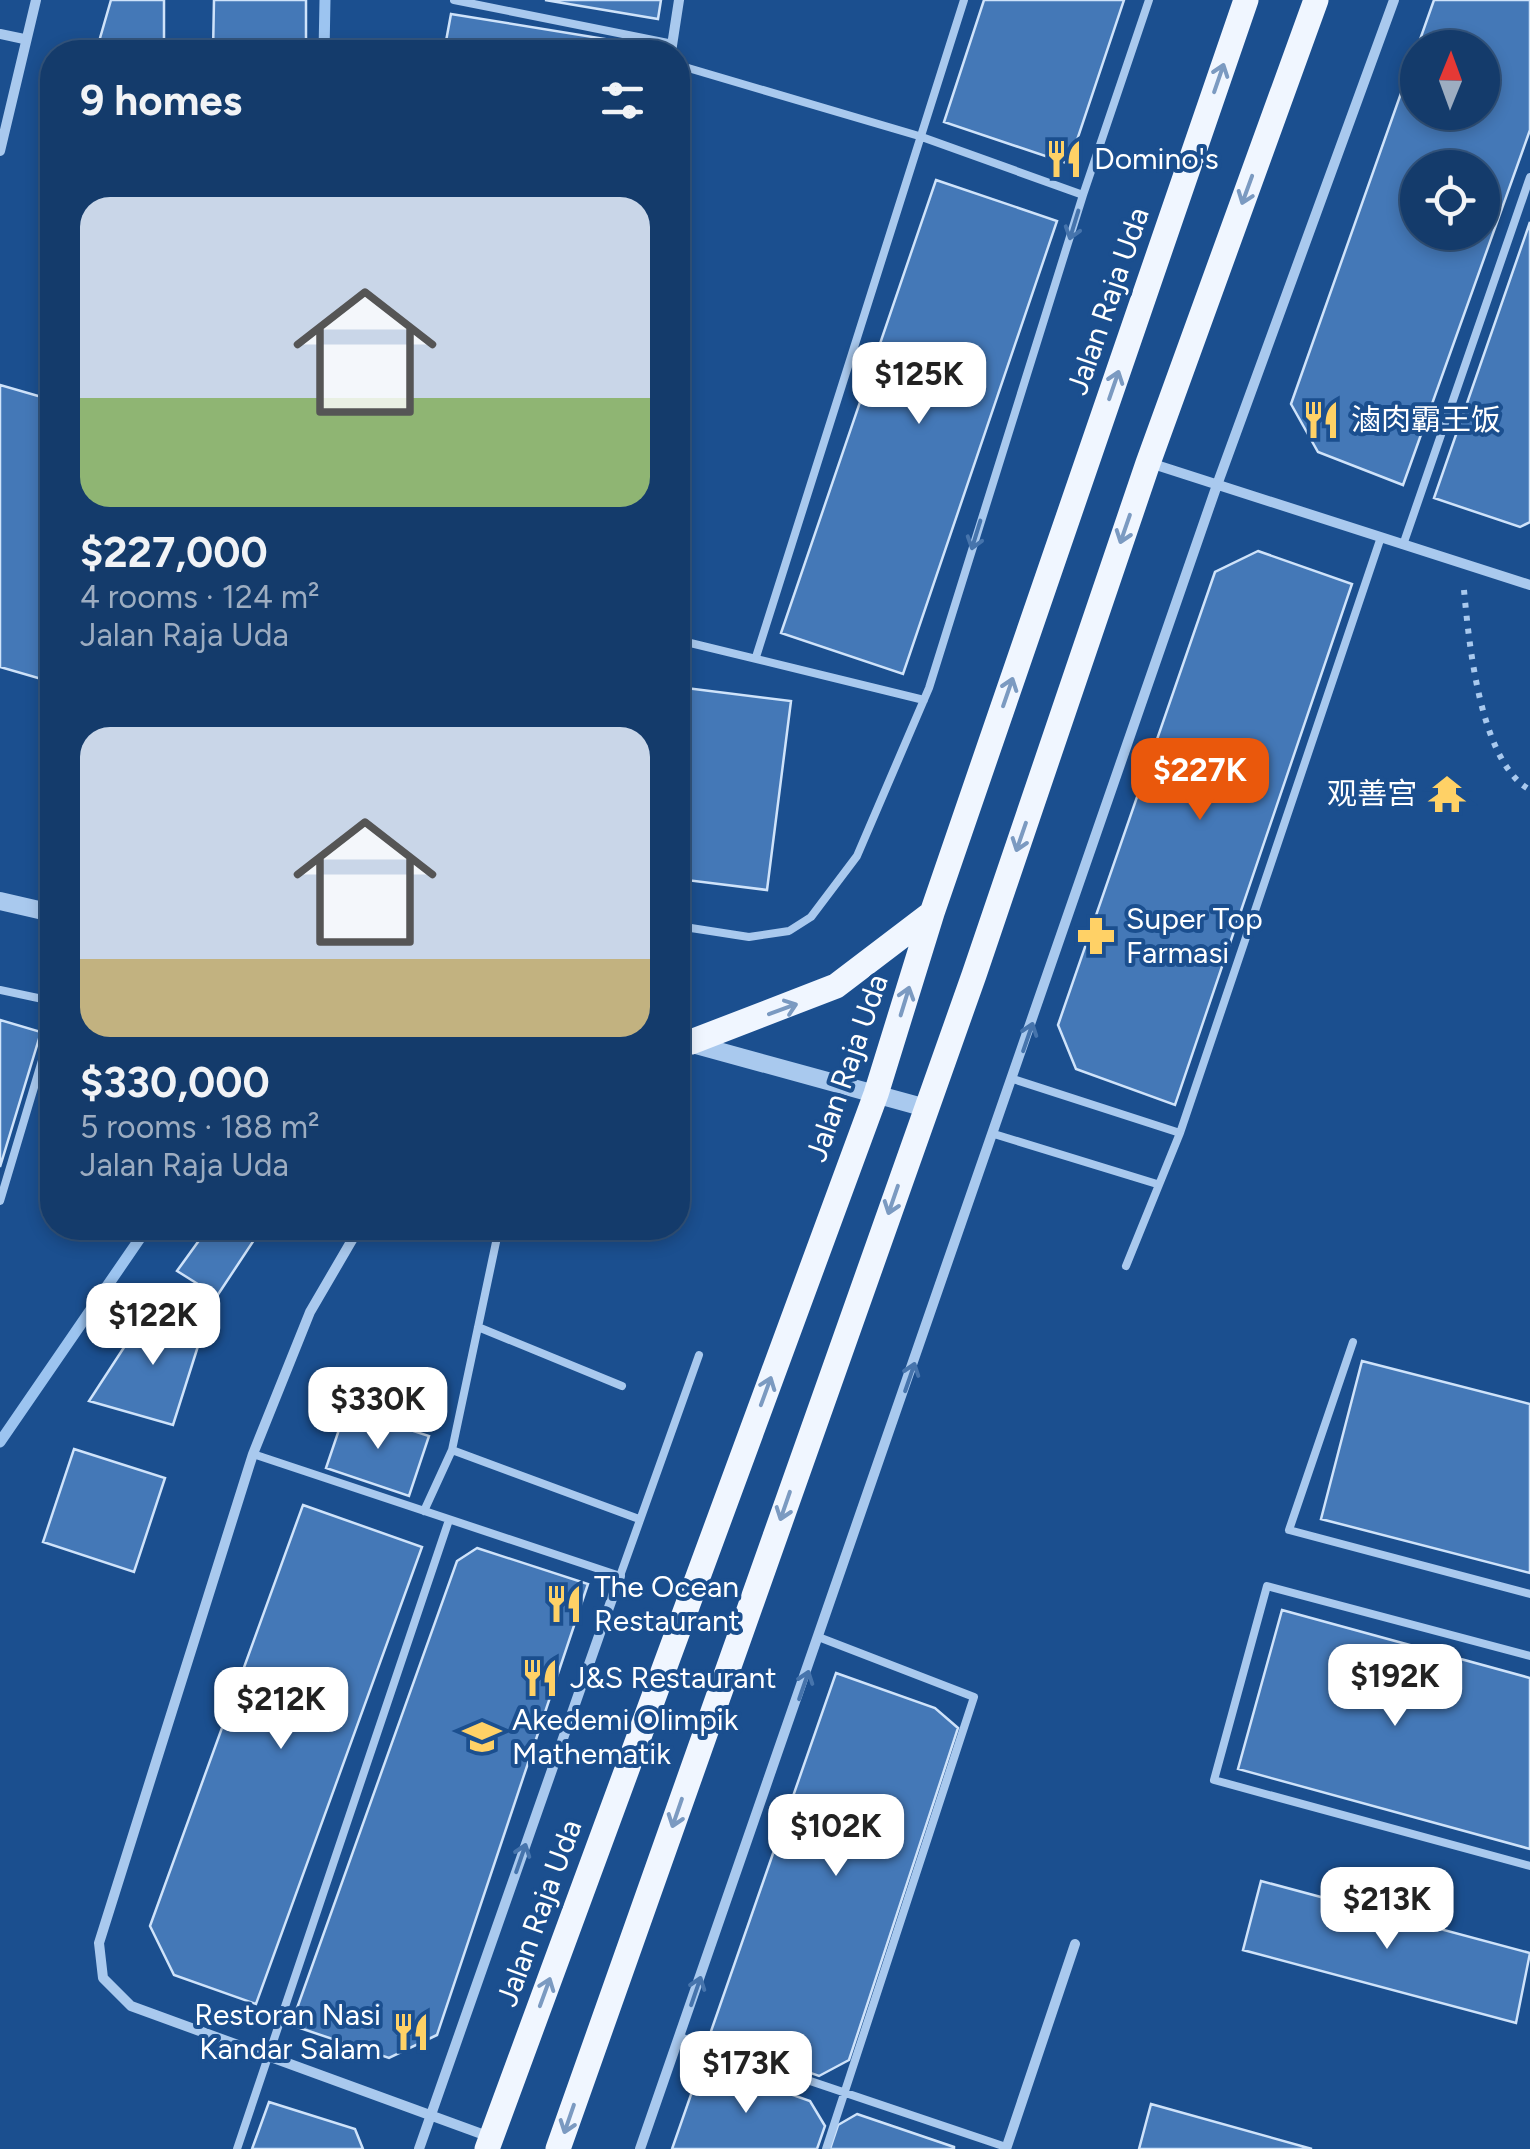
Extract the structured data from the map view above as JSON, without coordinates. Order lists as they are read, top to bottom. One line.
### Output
{"streets":{"main road":["Jalan Raja Uda"]},"places":{"restaurant":["Domino's","滷肉霸王饭","The Ocean Restaurant","J&S Restaurant","Restoran Nasi Kandar Salam"],"temple":["观善宫"],"pharmacy":["Super Top Farmasi"],"school or university":["Akedemi Olimpik Mathematik"]},"north":"top","page":{"heading":"9 homes","list":[{"name":"$227,000","note":"4 rooms · 124 m² · Jalan Raja Uda"},{"name":"$330,000","note":"5 rooms · 188 m² · Jalan Raja Uda"}],"price":["$125K","$227K","$122K","$330K","$192K","$212K","$102K","$213K","$173K"]}}
